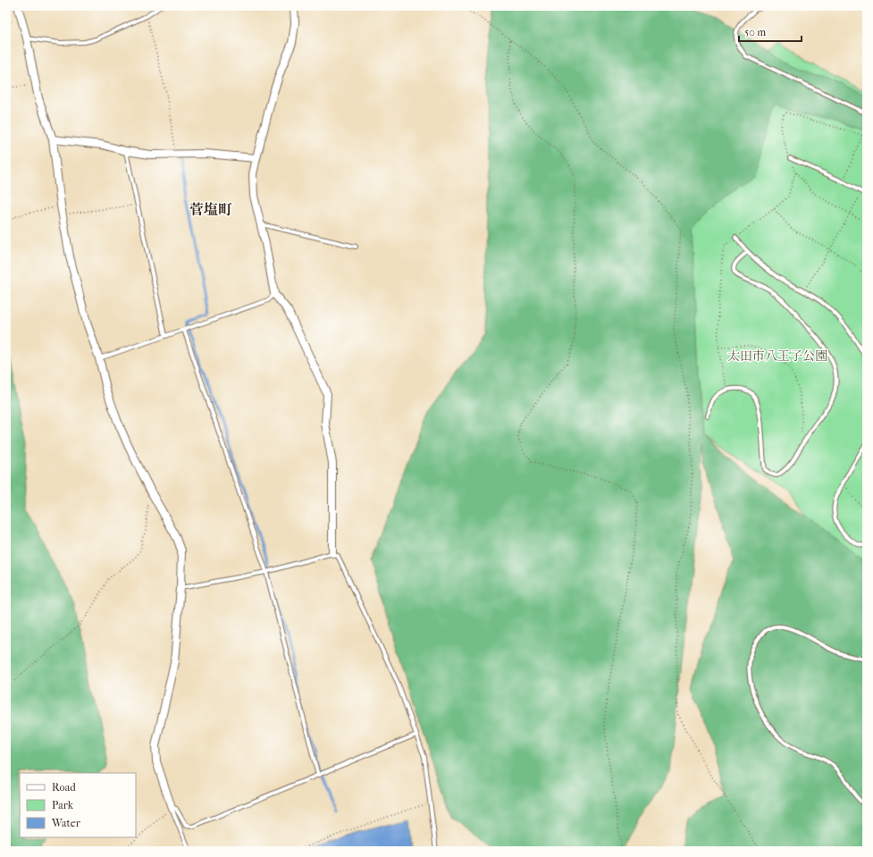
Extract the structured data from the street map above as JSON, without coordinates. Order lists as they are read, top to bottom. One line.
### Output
{"districts":["菅塩町"],"parks":["太田市八王子公園"],"legend":["Road","Park","Water"],"scale_bar":"50 m"}
